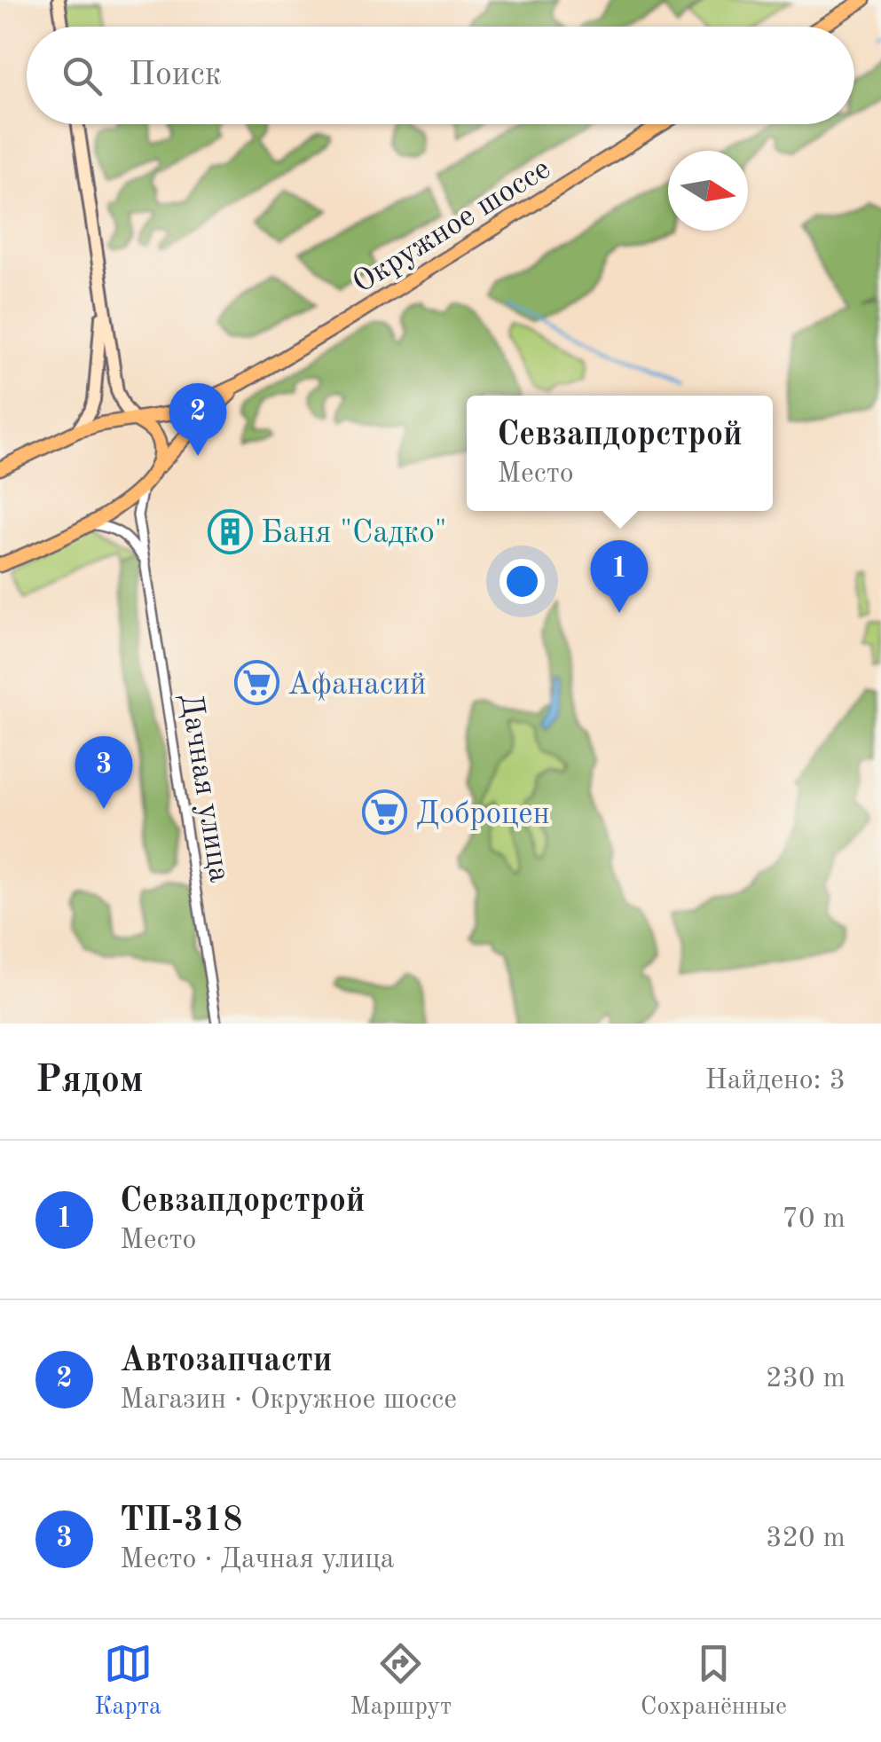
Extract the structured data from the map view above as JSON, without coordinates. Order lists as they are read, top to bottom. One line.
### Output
{"streets":{"main road":["Окружное шоссе"],"street":["Дачная улица"]},"crossings":[["Окружное шоссе","Дачная улица"]],"places":{"building":["Баня \"Садко\""],"supermarket":["Афанасий","Доброцен"]},"north":"right","page":{"search":"Поиск","pins":["2","1","3"],"popup":["Севзапдорстрой","Место"],"heading":["Рядом","Найдено: 3"],"list":[{"mark":"1","name":"Севзапдорстрой","note":"Место","value":"70 m"},{"mark":"2","name":"Автозапчасти","note":"Магазин · Окружное шоссе","value":"230 m"},{"mark":"3","name":"ТП-318","note":"Место · Дачная улица","value":"320 m"}],"nav":["Карта","Маршрут","Сохранённые"]}}
